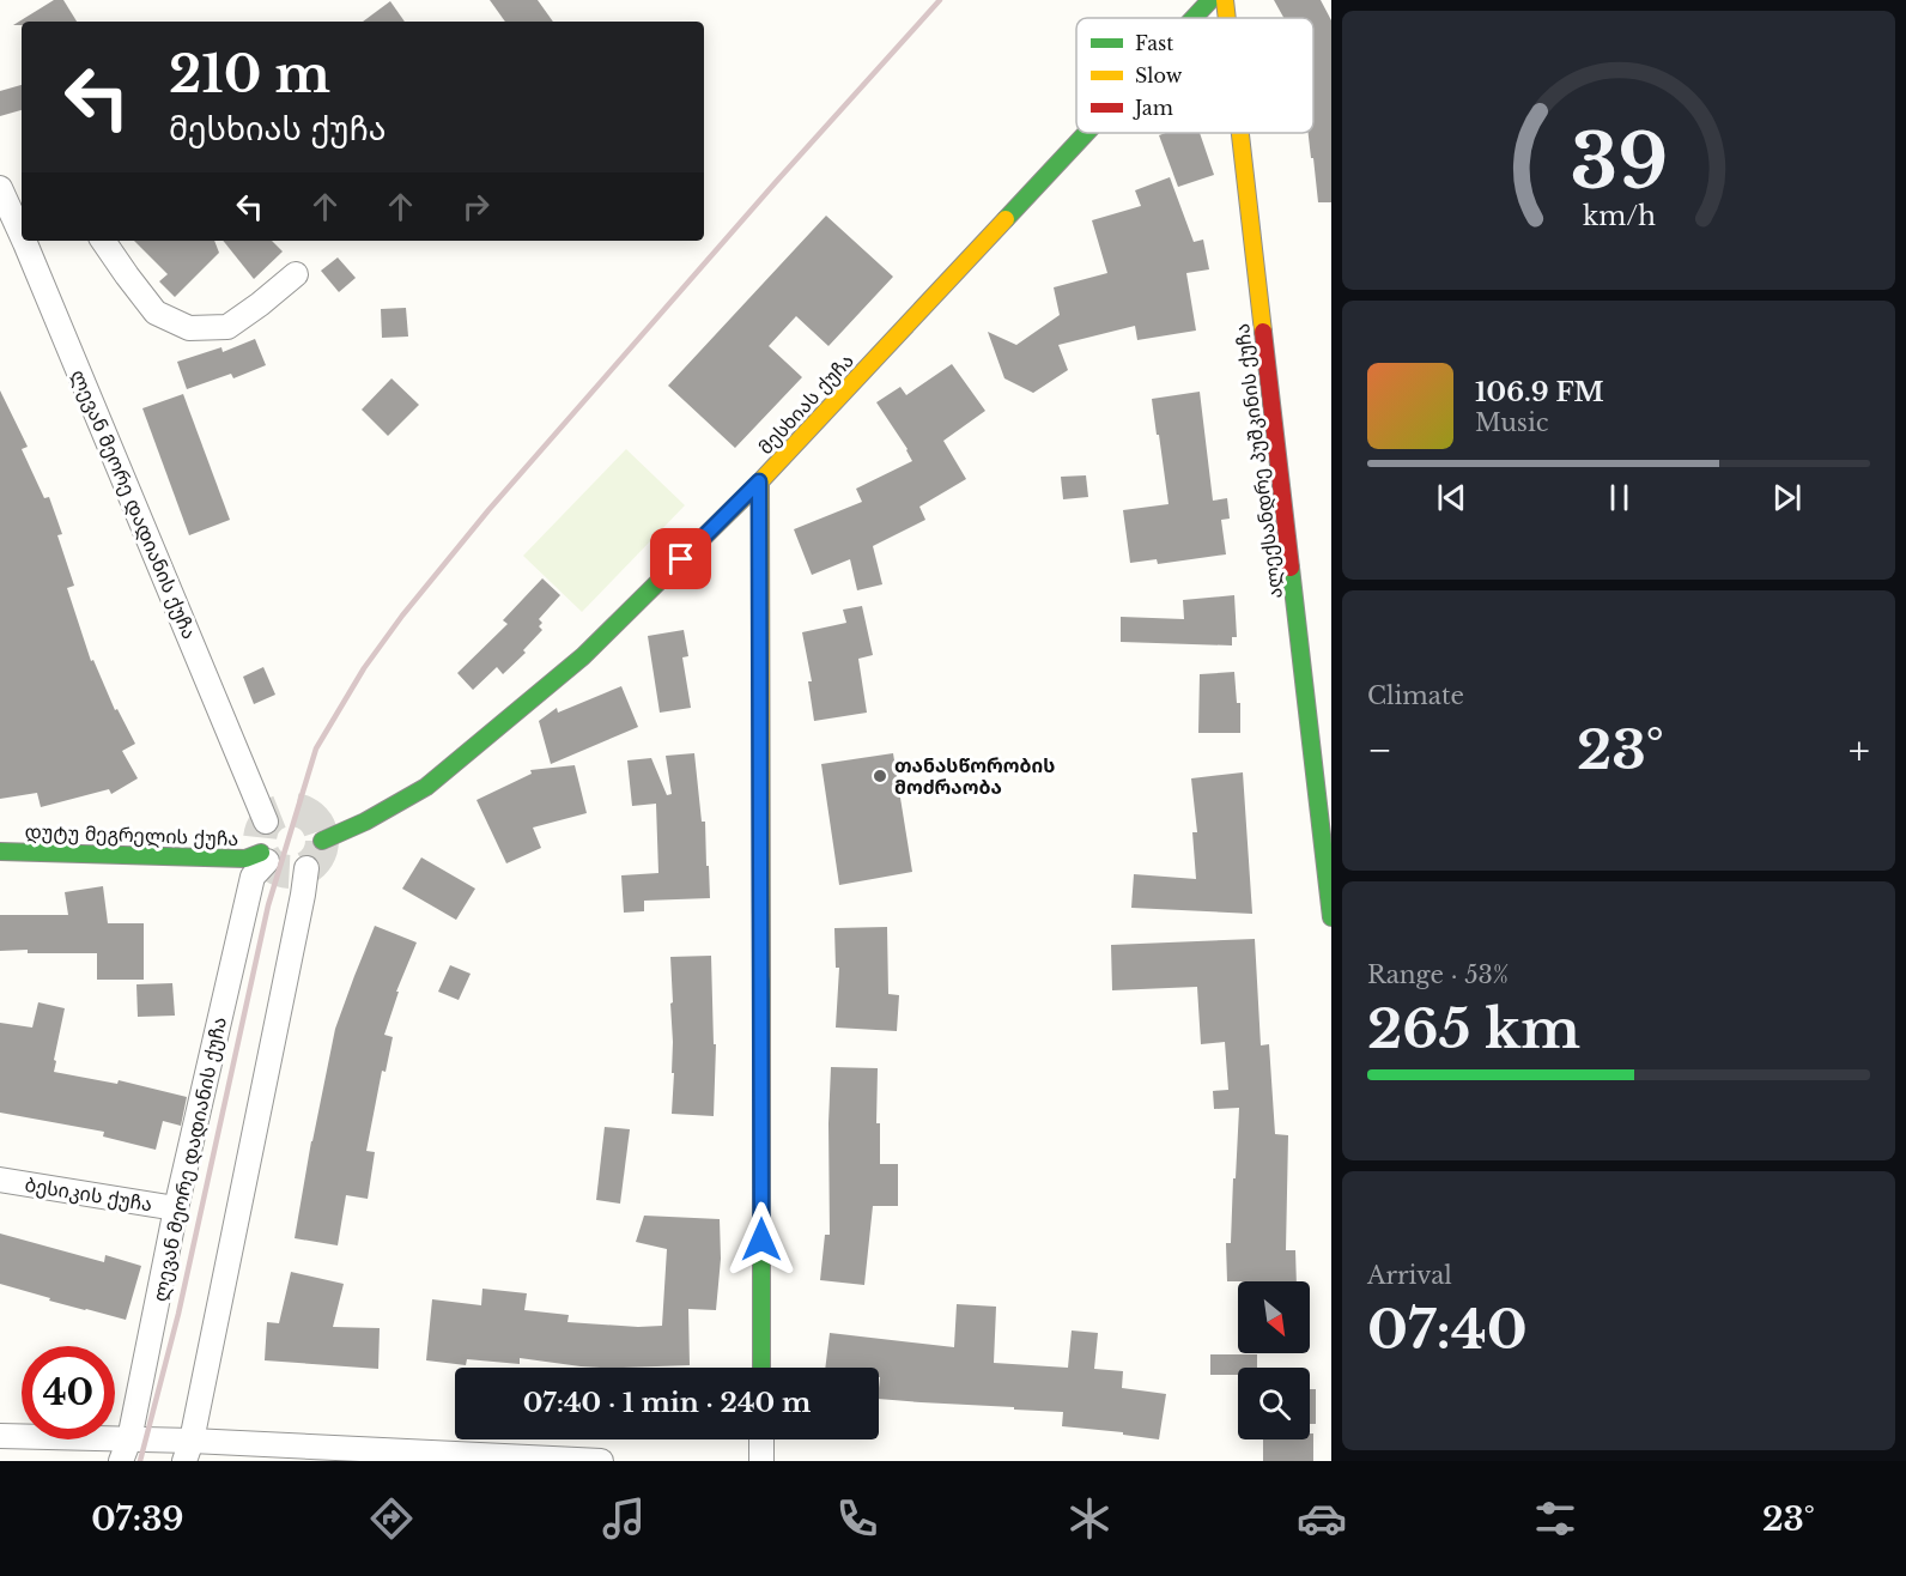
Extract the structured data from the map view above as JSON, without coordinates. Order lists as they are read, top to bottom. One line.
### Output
{"streets":{"street":["მესხიას ქუჩა","ალექსანდრე პუშკინის ქუჩა","ლევან მეორე დადიანის ქუჩა","დუტუ მეგრელის ქუჩა","ბესიკის ქუჩა"]},"crossings":[["ლევან მეორე დადიანის ქუჩა","დუტუ მეგრელის ქუჩა"],["ლევან მეორე დადიანის ქუჩა","ბესიკის ქუჩა"]],"places":["თანასწორობის მოძრაობა"],"legend":["Fast","Slow","Jam"],"north":"bottom right","page":{"turn":["210 m","მესხიას ქუჩა"],"song":["106.9 FM","Music"],"tile":["Climate",["Range · 53%","265 km"],["Arrival","07:40"]],"heat":["−","23°","+"],"limit":"40","trip":"07:40 · 1 min · 240 m","tabs":["07:39","23°"],"gauge":["39","km/h"]}}
